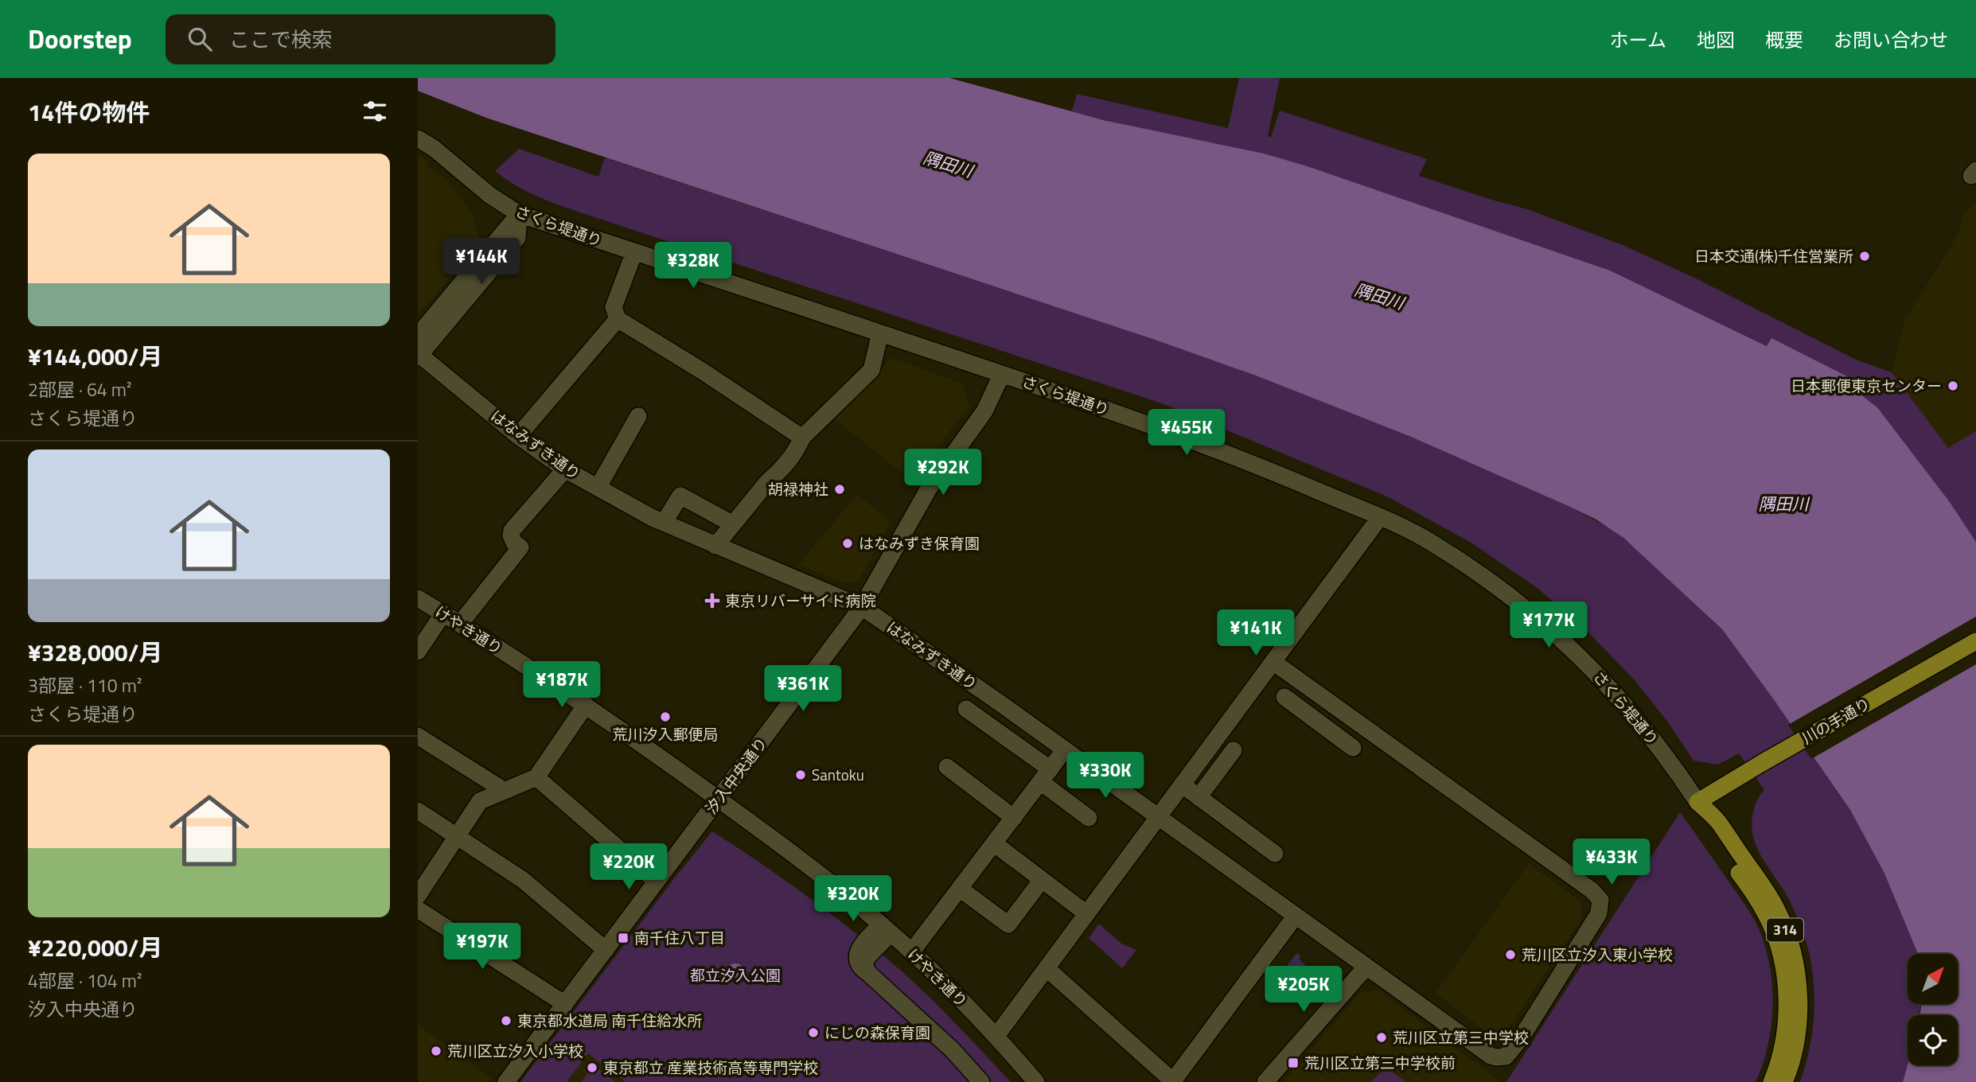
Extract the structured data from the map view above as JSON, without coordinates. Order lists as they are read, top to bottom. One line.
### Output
{"streets":{"main road":["川の手通り","314"],"street":["さくら堤通り","はなみずき通り","けやき通り","汐入中央通り"]},"crossings":[["さくら堤通り","川の手通り"],["さくら堤通り","汐入中央通り"],["さくら堤通り","314"],["はなみずき通り","汐入中央通り"],["けやき通り","汐入中央通り"],["川の手通り","314"]],"water":["隅田川"],"parks":["都立汐入公園"],"places":{"other":["日本交通(株)千住営業所","日本郵便東京センター","胡禄神社","はなみずき保育園","荒川汐入郵便局","Santoku","荒川区立汐入東小学校","東京都水道局 南千住給水所","にじの森保育園","荒川区立第三中学校","荒川区立汐入小学校","東京都立 産業技術高等専門学校"],"health":["東京リバーサイド病院"],"transit":["南千住八丁目","荒川区立第三中学校前"]},"north":"top right","page":{"header":"Doorstep","search":"ここで検索","nav":["ホーム","地図","概要","お問い合わせ"],"heading":"14件の物件","list":[{"name":"¥144,000/月","note":"2部屋 · 64 m² · さくら堤通り"},{"name":"¥328,000/月","note":"3部屋 · 110 m² · さくら堤通り"},{"name":"¥220,000/月","note":"4部屋 · 104 m² · 汐入中央通り"}],"price":["¥144K","¥328K","¥455K","¥292K","¥177K","¥141K","¥187K","¥361K","¥330K","¥433K","¥220K","¥320K","¥197K","¥205K"]}}
